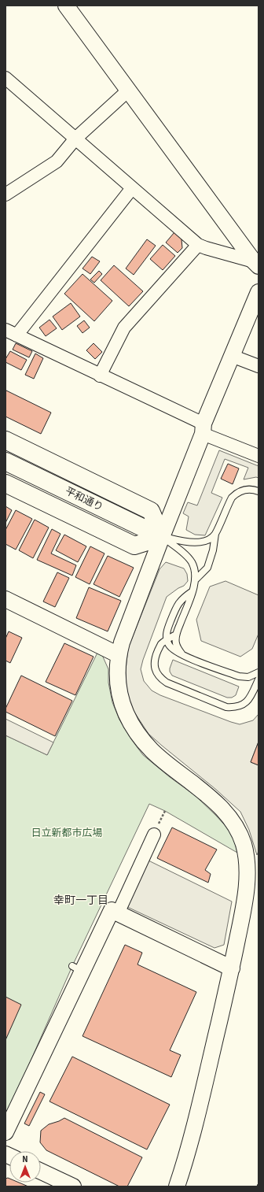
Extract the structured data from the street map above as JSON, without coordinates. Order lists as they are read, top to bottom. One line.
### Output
{"streets":{"main road":["平和通り"]},"districts":["幸町一丁目"],"parks":["日立新都市広場"],"north":"top"}
